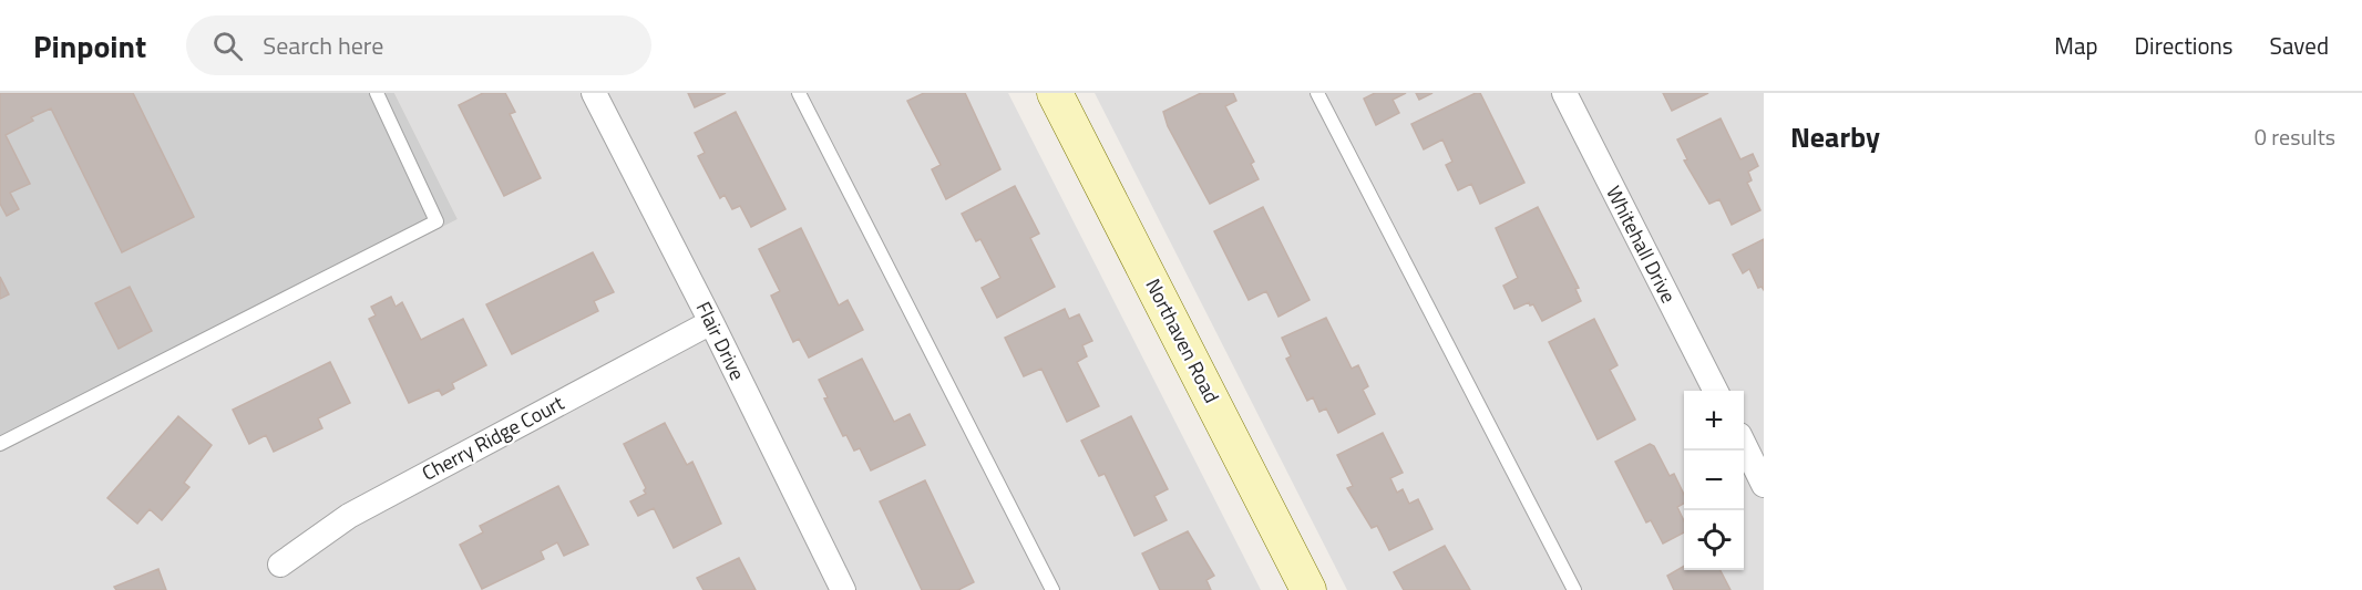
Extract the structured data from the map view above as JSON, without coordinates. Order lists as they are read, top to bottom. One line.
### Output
{"streets":{"street":["Whitehall Drive","Flair Drive","Northaven Road","Cherry Ridge Court"]},"crossings":[["Flair Drive","Cherry Ridge Court"]],"page":{"header":"Pinpoint","search":"Search here","nav":["Map","Directions","Saved"],"heading":["Nearby","0 results"],"map_buttons":["+","−"]}}
